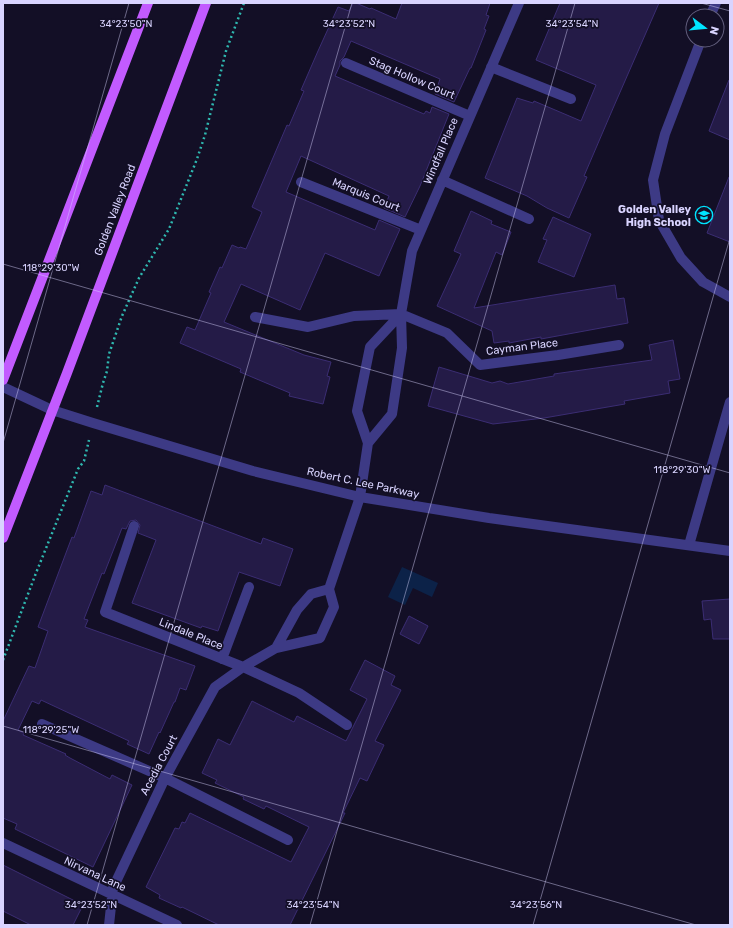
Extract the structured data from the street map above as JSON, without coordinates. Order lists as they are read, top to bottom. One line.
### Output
{"streets":{"main road":["Golden Valley Road"],"street":["Stag Hollow Court","Windfall Place","Marquis Court","Cayman Place","Robert C. Lee Parkway","Lindale Place","Acedia Court","Nirvana Lane"]},"crossings":[["Stag Hollow Court","Windfall Place"],["Windfall Place","Marquis Court"],["Windfall Place","Cayman Place"],["Golden Valley Road","Robert C. Lee Parkway"],["Lindale Place","Acedia Court"],["Acedia Court","Nirvana Lane"]],"places":{"school or university":["Golden Valley High School"]},"north":"right","coordinates":["34°23'50\"N","34°23'52\"N","34°23'54\"N","118°29'30\"W","118°29'25\"W","34°23'56\"N"]}
